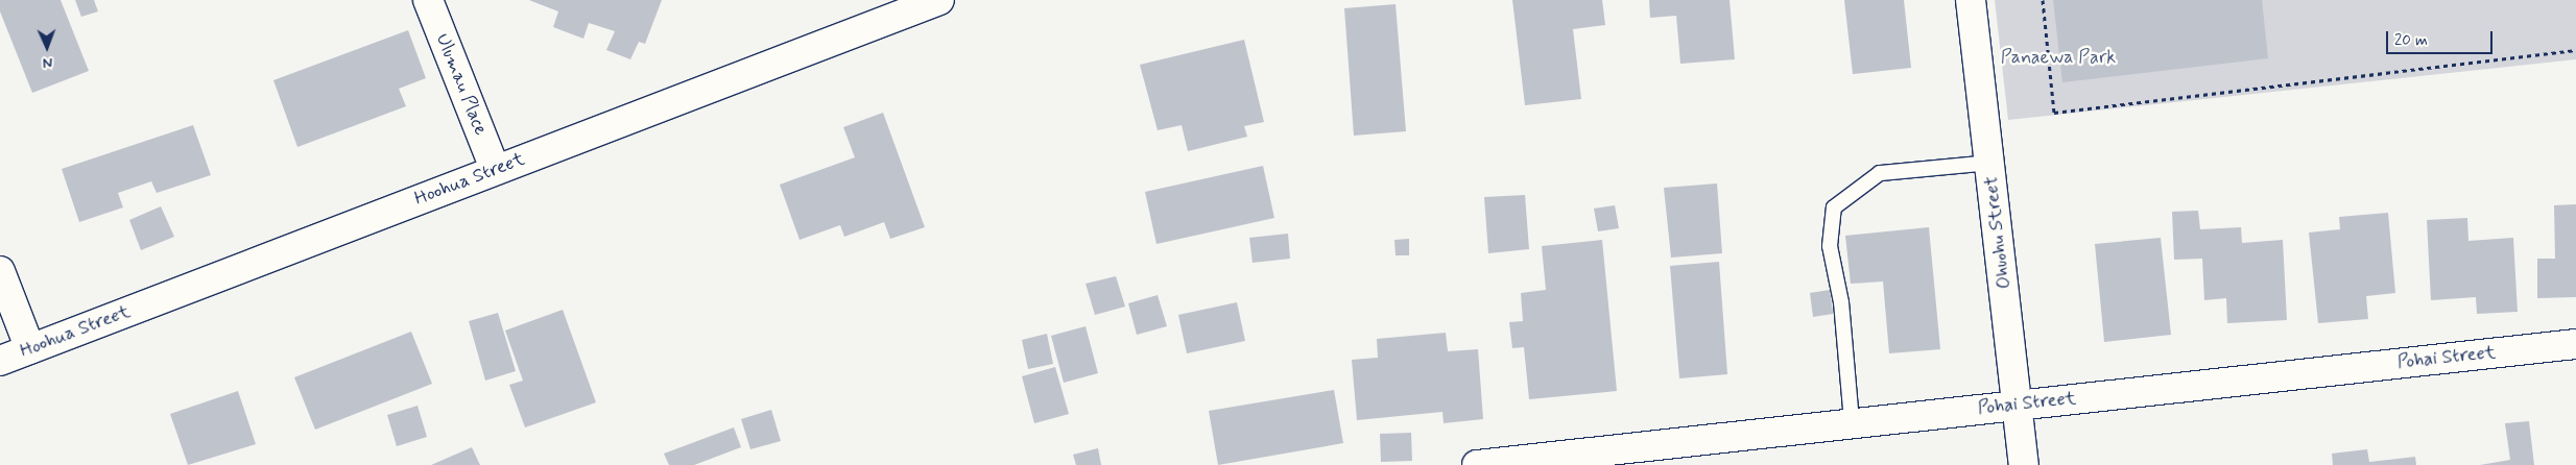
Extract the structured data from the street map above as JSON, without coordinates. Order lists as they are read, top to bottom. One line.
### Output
{"streets":{"street":["Ulumau Place","Hoohua Street","Ohuohu Street","Pohai Street"]},"crossings":[["Ulumau Place","Hoohua Street"],["Ohuohu Street","Pohai Street"]],"parks":["Panaewa Park"],"scale_bar":"20 m","north":"bottom"}
